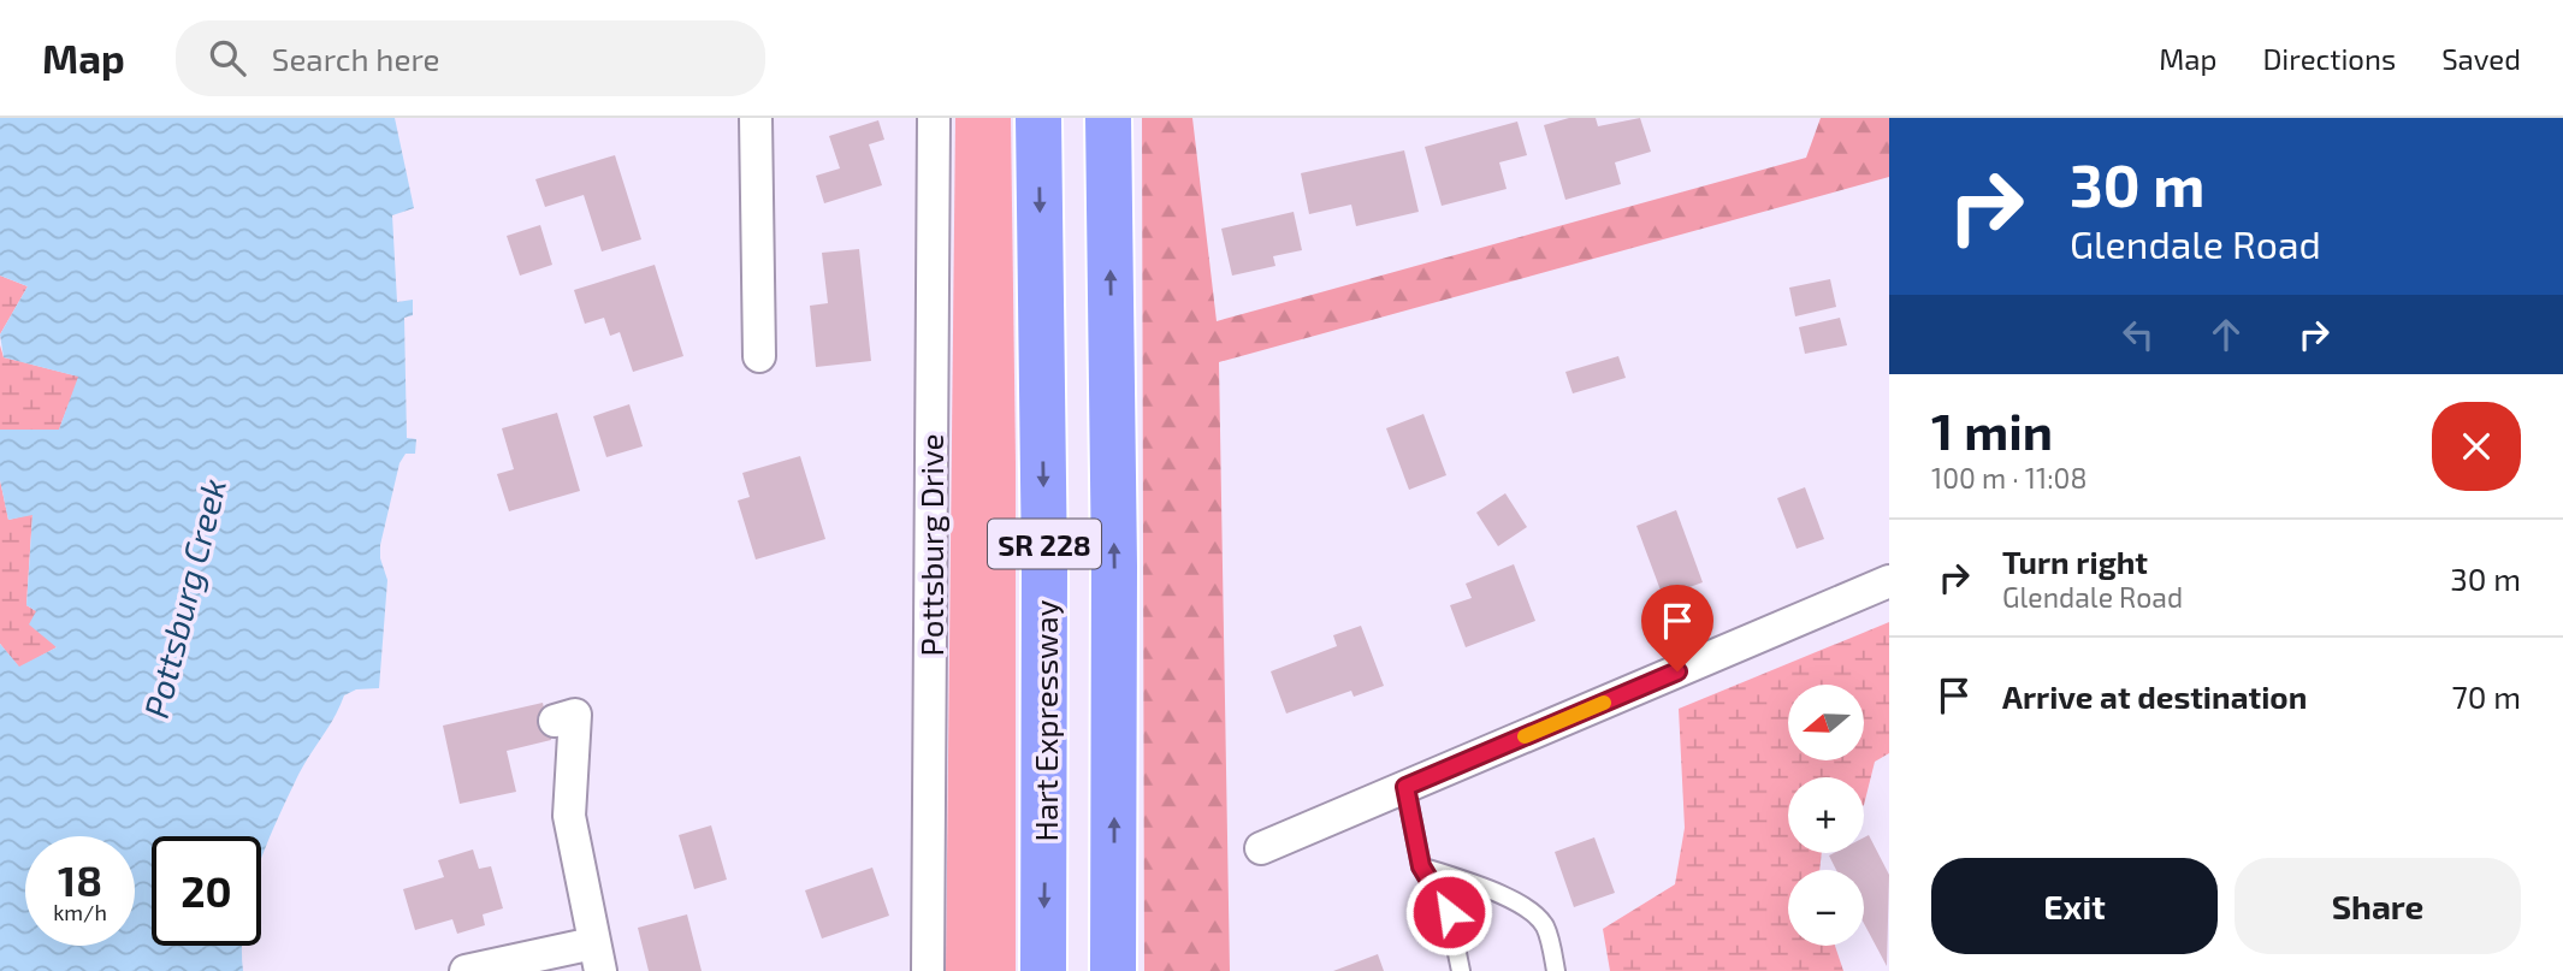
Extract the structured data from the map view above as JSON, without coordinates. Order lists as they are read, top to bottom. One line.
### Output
{"streets":{"highway":["SR 228","Hart Expressway"],"street":["Pottsburg Drive"]},"water":["Pottsburg Creek"],"north":"left","page":{"header":"Map","search":"Search here","nav":["Map","Directions","Saved"],"turn":["30 m","Glendale Road"],"heading":["1 min","100 m · 11:08"],"list":[{"name":"Turn right","note":"Glendale Road","value":"30 m"},{"name":"Arrive at destination","value":"70 m"}],"map_buttons":["+","−"],"speed":"18 km/h","limit":"20","buttons":["Exit","Share"]}}
